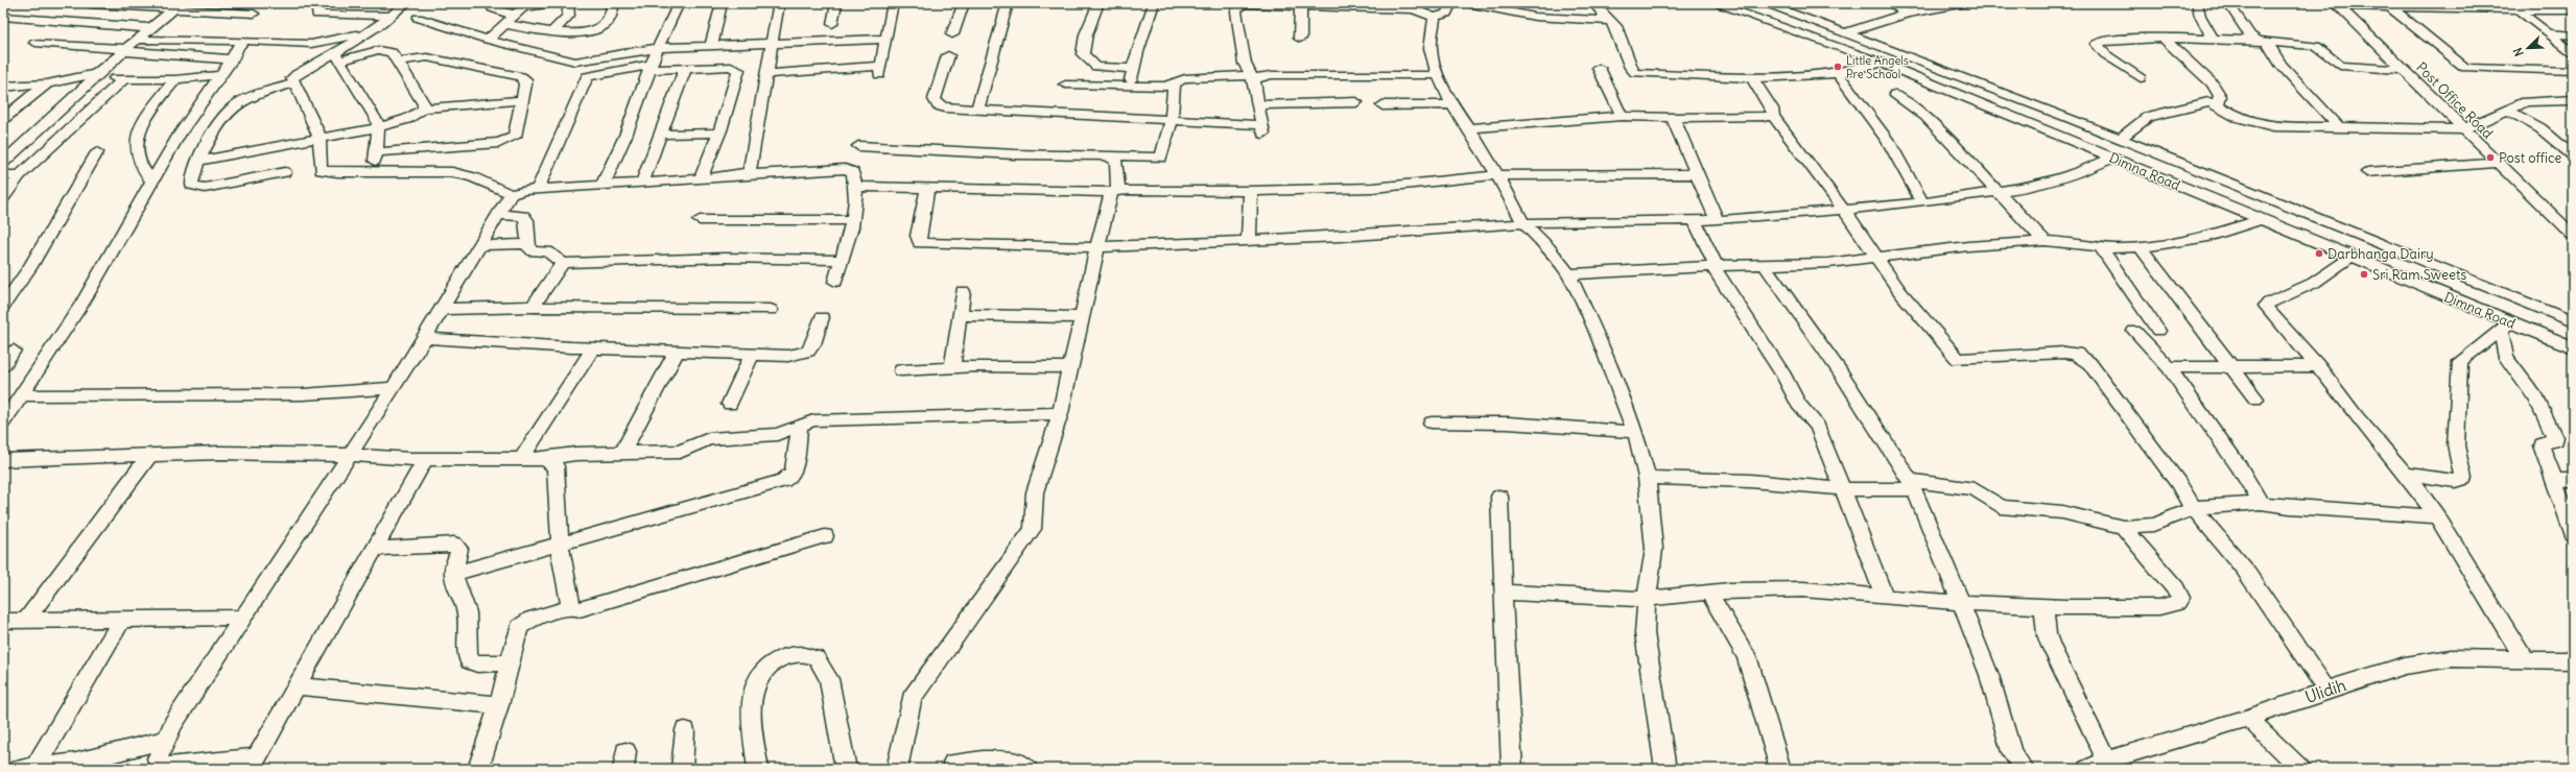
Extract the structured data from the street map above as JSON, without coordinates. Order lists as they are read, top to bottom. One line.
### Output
{"streets":{"street":["Post Office Road","Dimna Road","Ulidih"]},"places":["Little Angels Pre School","Post office","Darbhanga Dairy","Sri Ram Sweets"],"north":"bottom left"}
